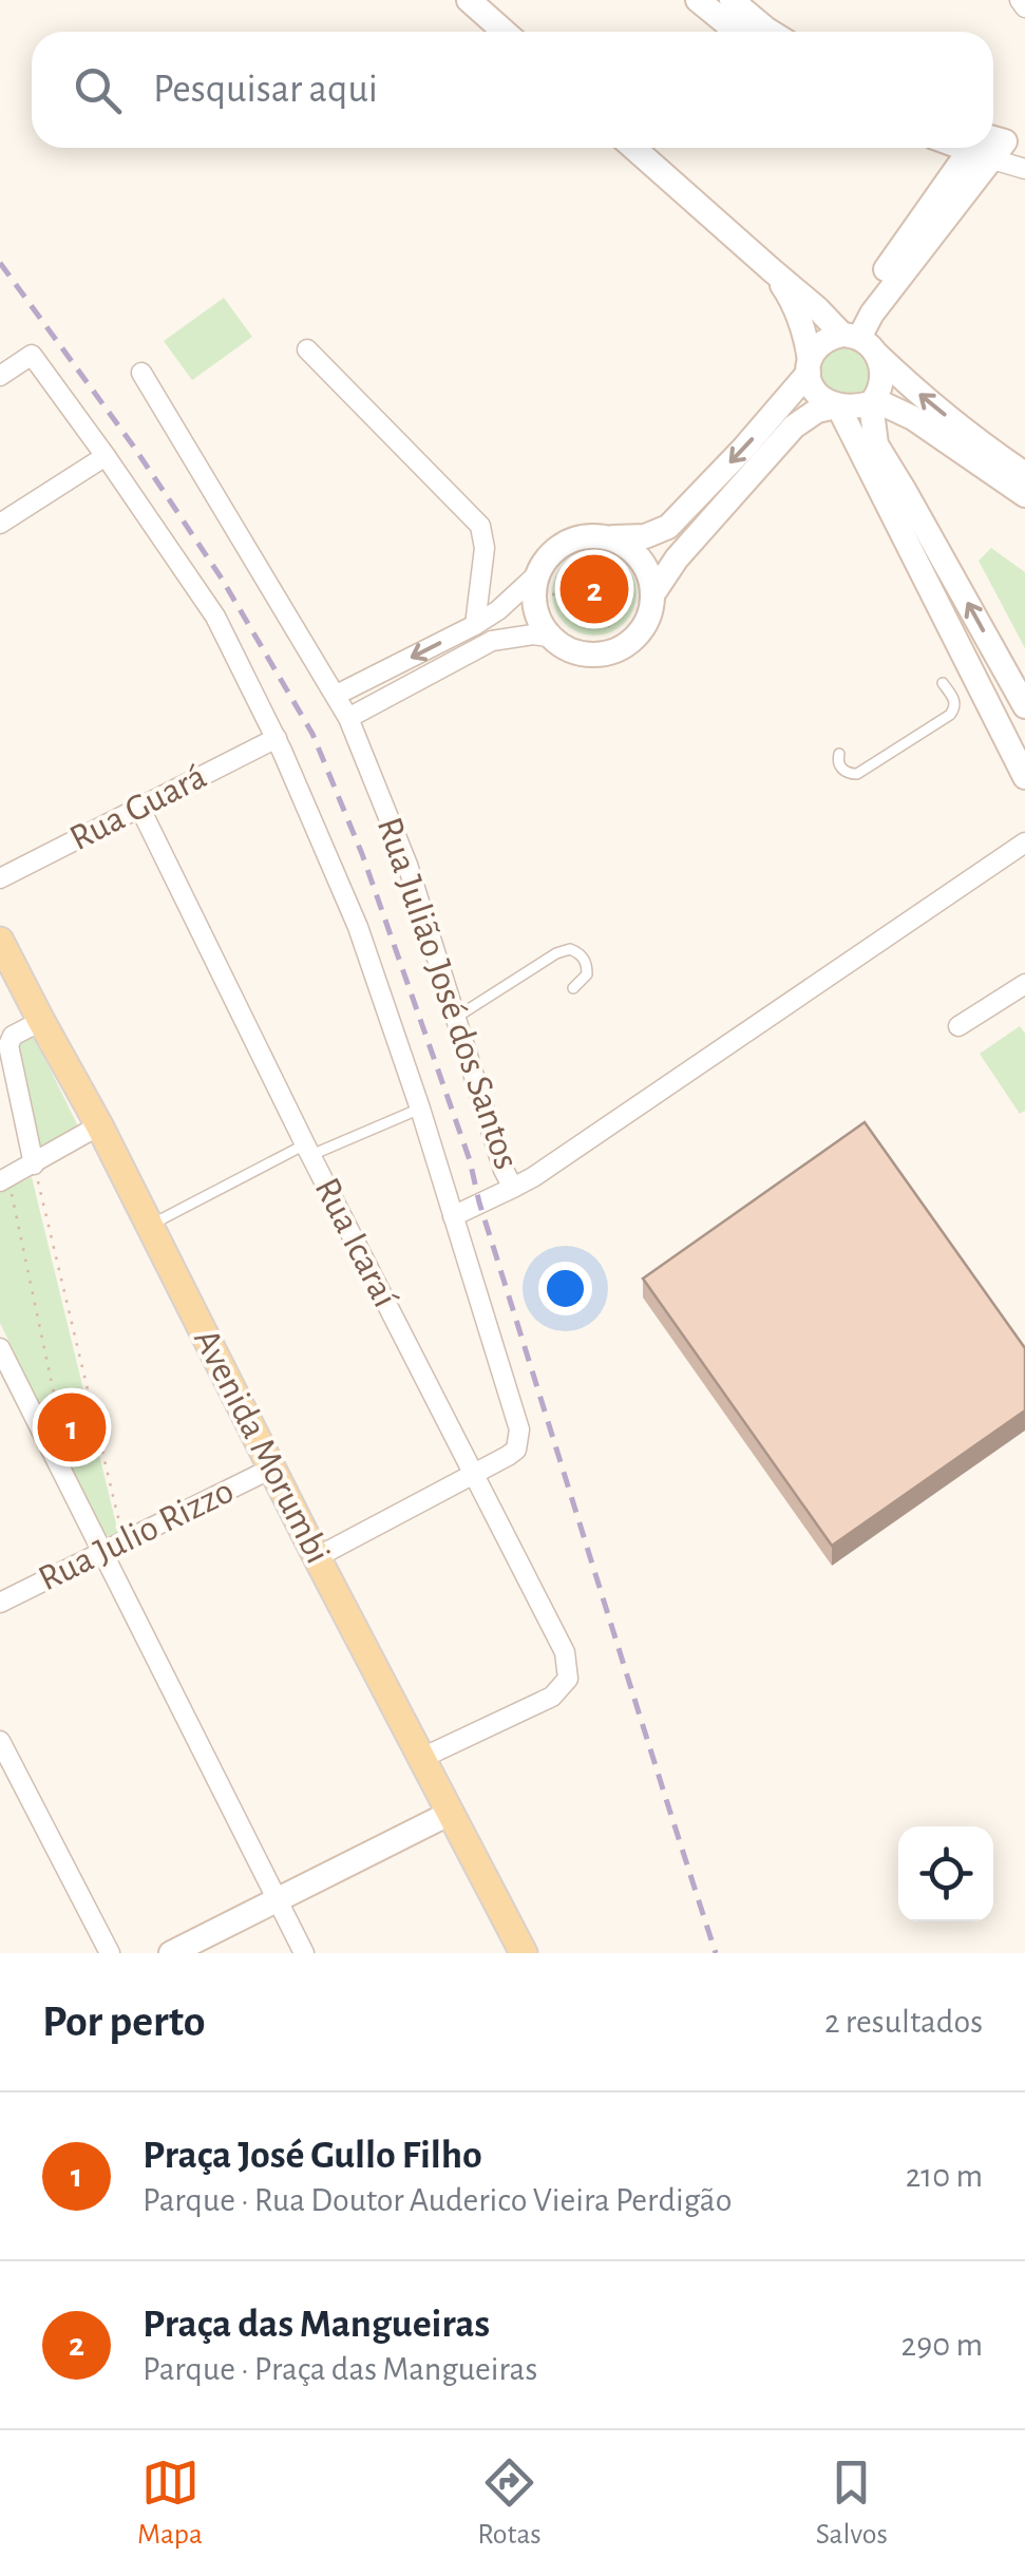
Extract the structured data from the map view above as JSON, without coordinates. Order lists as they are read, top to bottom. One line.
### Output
{"streets":{"main road":["Avenida Morumbi"],"street":["Rua Guará","Rua Julião José dos Santos","Rua Icaraí","Rua Julio Rizzo"]},"crossings":[["Rua Guará","Rua Icaraí"],["Rua Icaraí","Avenida Morumbi"],["Avenida Morumbi","Rua Julio Rizzo"]],"page":{"search":"Pesquisar aqui","pins":["2","1"],"heading":["Por perto","2 resultados"],"list":[{"mark":"1","name":"Praça José Gullo Filho","note":"Parque · Rua Doutor Auderico Vieira Perdigão","value":"210 m"},{"mark":"2","name":"Praça das Mangueiras","note":"Parque · Praça das Mangueiras","value":"290 m"}],"nav":["Mapa","Rotas","Salvos"]}}
